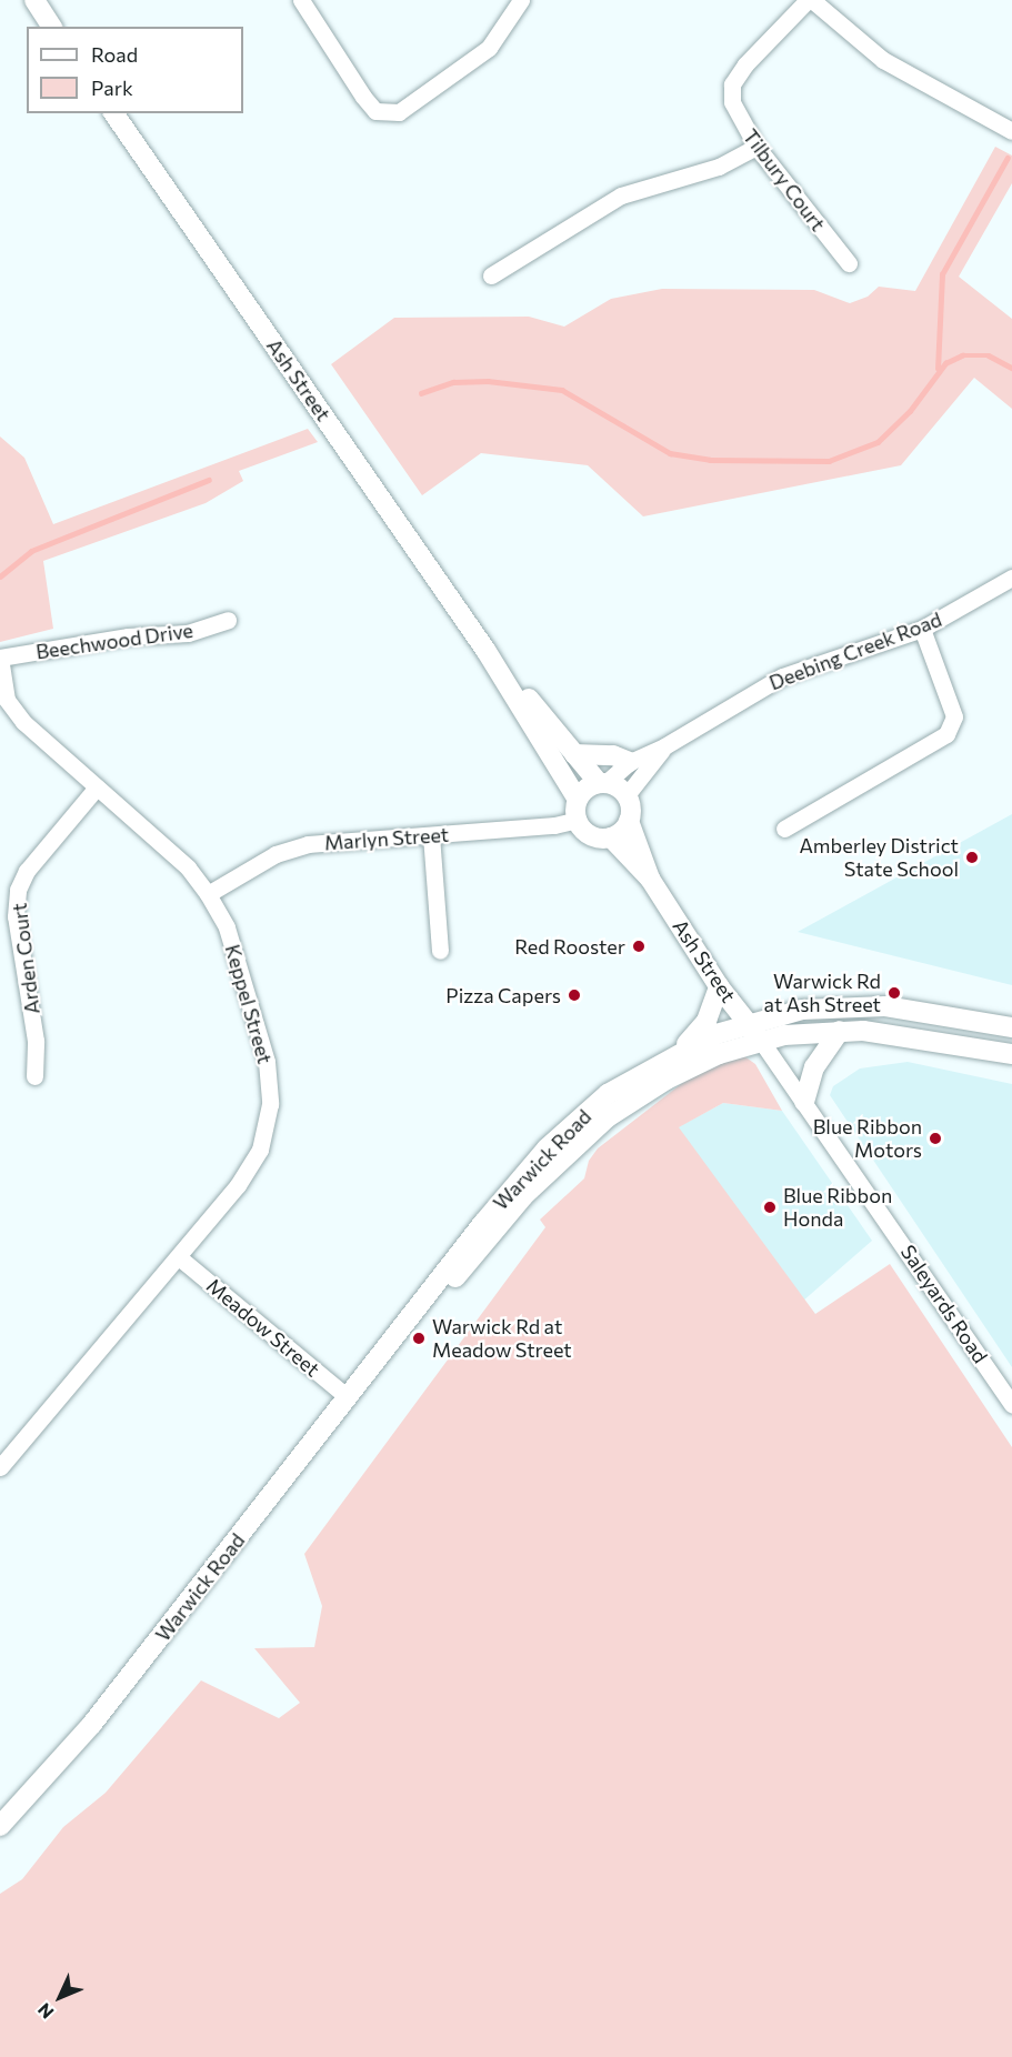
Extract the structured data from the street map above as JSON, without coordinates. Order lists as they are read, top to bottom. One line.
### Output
{"streets":{"main road":["Ash Street","Warwick Road"],"street":["Tilbury Court","Beechwood Drive","Deebing Creek Road","Marlyn Street","Arden Court","Keppel Street","Saleyards Road","Meadow Street"]},"crossings":[["Ash Street","Deebing Creek Road"],["Ash Street","Marlyn Street"],["Ash Street","Warwick Road"],["Ash Street","Saleyards Road"],["Beechwood Drive","Keppel Street"],["Deebing Creek Road","Marlyn Street"],["Marlyn Street","Keppel Street"],["Arden Court","Keppel Street"],["Keppel Street","Meadow Street"],["Warwick Road","Saleyards Road"],["Warwick Road","Meadow Street"]],"places":["Amberley District State School","Red Rooster","Warwick Rd at Ash Street","Pizza Capers","Blue Ribbon Motors","Blue Ribbon Honda","Warwick Rd at Meadow Street"],"legend":["Road","Park"],"north":"bottom left"}
